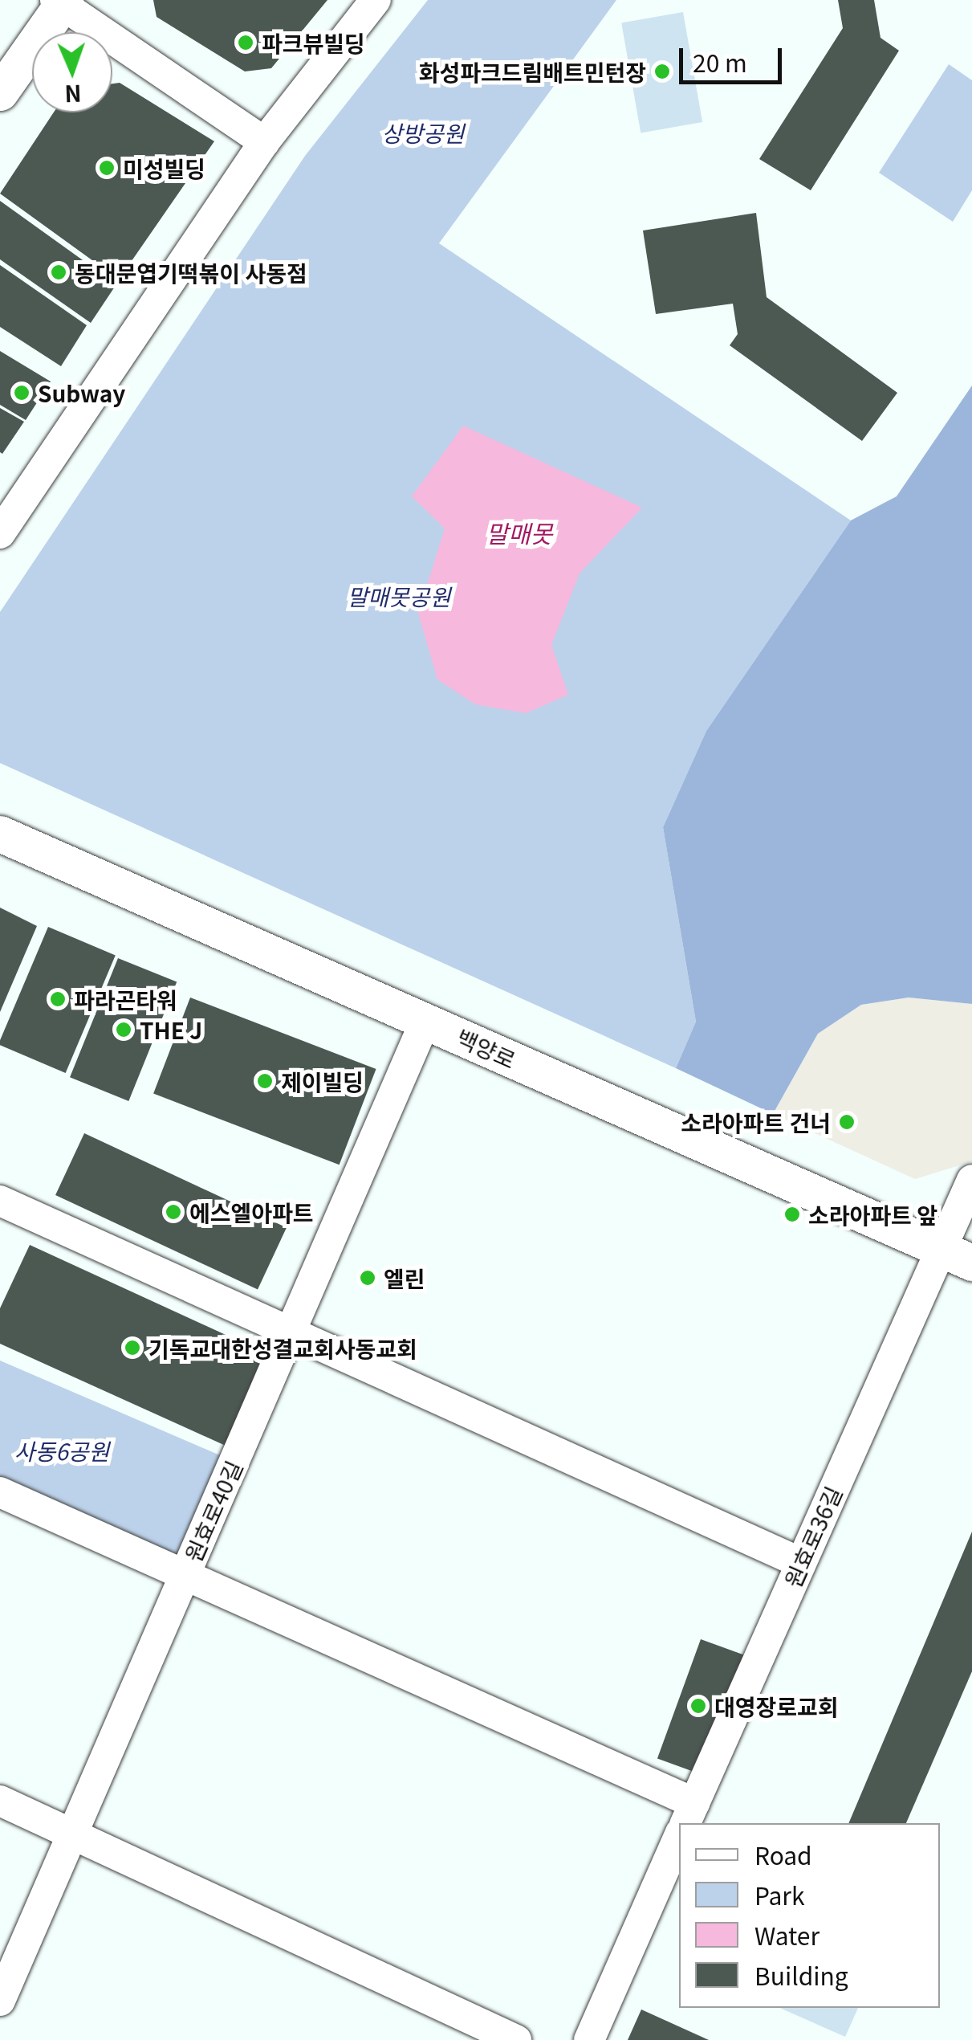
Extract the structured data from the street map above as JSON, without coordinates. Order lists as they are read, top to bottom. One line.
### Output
{"streets":{"street":["백양로","원효로40길","원효로36길"]},"crossings":[["백양로","원효로40길"],["백양로","원효로36길"]],"water":["말매못"],"parks":["상방공원","말매못공원","사동6공원"],"places":["파크뷰빌딩","화성파크드림배트민턴장","미성빌딩","동대문엽기떡볶이 사동점","Subway","파라곤타워","THE J","제이빌딩","소라아파트 건너","에스엘아파트","소라아파트 앞","엘린","기독교대한성결교회사동교회","대영장로교회"],"legend":["Road","Park","Water","Building"],"scale_bar":"20 m","north":"bottom"}
